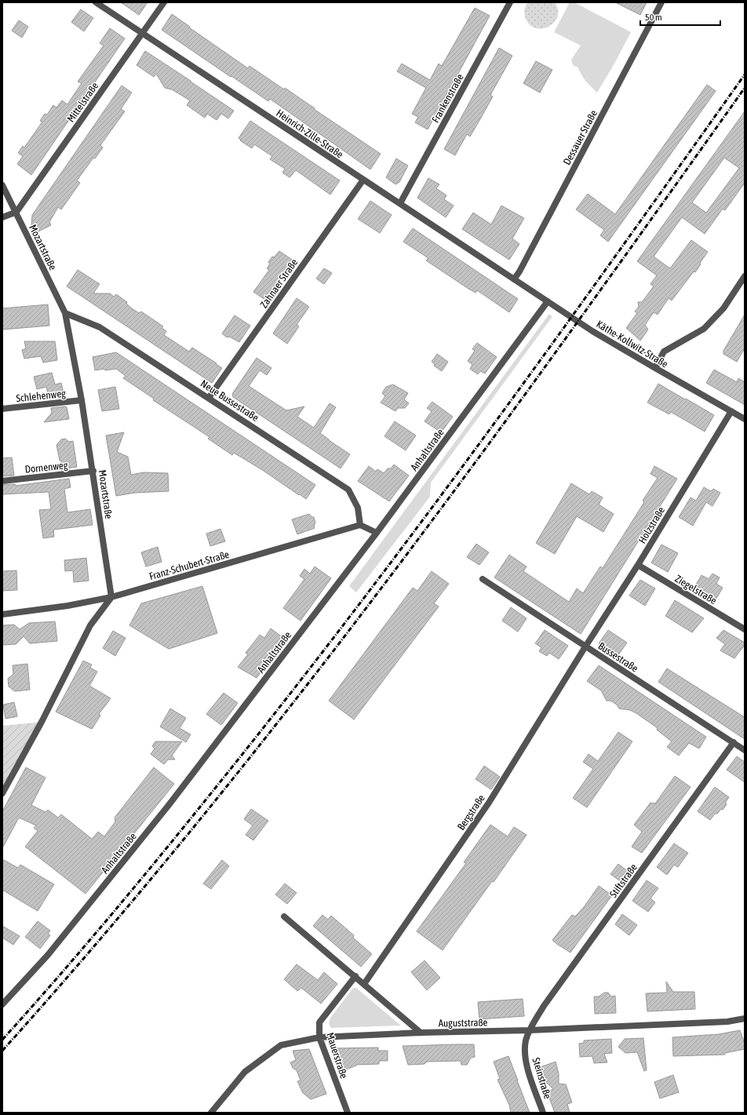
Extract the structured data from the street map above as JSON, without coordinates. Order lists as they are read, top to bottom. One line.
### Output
{"streets":{"street":["Frankenstraße","Mittelstraße","Heinrich-Zille-Straße","Dessauer Straße","Mozartstraße","Zahnaer Straße","Käthe-Kollwitz-Straße","Schlehenweg","Neue Bussestraße","Anhaltstraße","Dornenweg","Holzstraße","Franz-Schubert-Straße","Ziegelstraße","Bussestraße","Bergstraße","Stiftstraße","Auguststraße","Mauerstraße","Steinstraße"]},"crossings":[["Frankenstraße","Heinrich-Zille-Straße"],["Mittelstraße","Heinrich-Zille-Straße"],["Mittelstraße","Mozartstraße"],["Heinrich-Zille-Straße","Dessauer Straße"],["Heinrich-Zille-Straße","Zahnaer Straße"],["Heinrich-Zille-Straße","Käthe-Kollwitz-Straße"],["Dessauer Straße","Käthe-Kollwitz-Straße"],["Mozartstraße","Schlehenweg"],["Mozartstraße","Neue Bussestraße"],["Mozartstraße","Dornenweg"],["Mozartstraße","Franz-Schubert-Straße"],["Zahnaer Straße","Neue Bussestraße"],["Käthe-Kollwitz-Straße","Anhaltstraße"],["Käthe-Kollwitz-Straße","Holzstraße"],["Neue Bussestraße","Franz-Schubert-Straße"],["Holzstraße","Ziegelstraße"],["Holzstraße","Bussestraße"],["Holzstraße","Bergstraße"],["Bussestraße","Bergstraße"],["Bussestraße","Stiftstraße"],["Stiftstraße","Auguststraße"],["Stiftstraße","Steinstraße"],["Auguststraße","Mauerstraße"],["Auguststraße","Steinstraße"]],"scale_bar":"50 m"}
